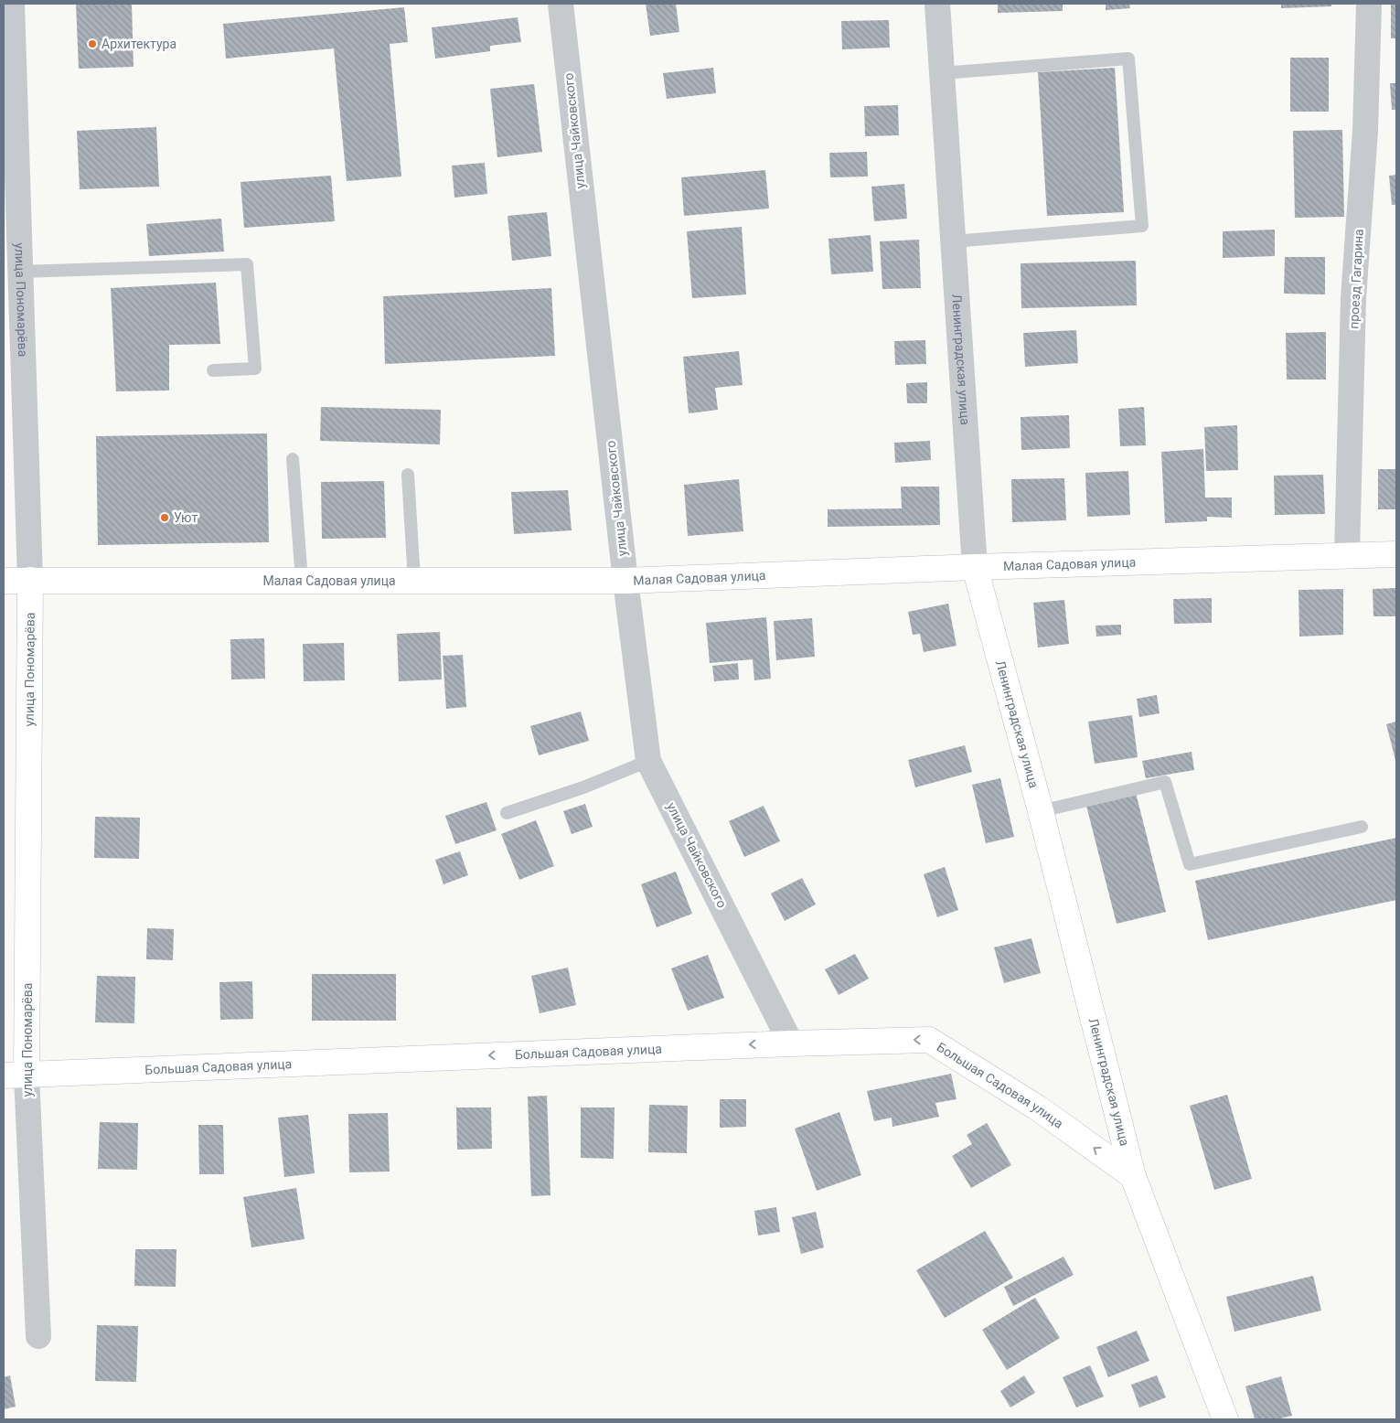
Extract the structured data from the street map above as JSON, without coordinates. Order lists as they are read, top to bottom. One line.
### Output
{"streets":{"main road":["улица Пономарёва","Ленинградская улица","Малая Садовая улица","Большая Садовая улица"],"street":["улица Чайковского","проезд Гагарина"]},"crossings":[["улица Чайковского","Малая Садовая улица"],["улица Чайковского","Большая Садовая улица"],["проезд Гагарина","Малая Садовая улица"],["улица Пономарёва","Малая Садовая улица"],["улица Пономарёва","Большая Садовая улица"],["Ленинградская улица","Малая Садовая улица"],["Ленинградская улица","Большая Садовая улица"]],"one_way":["Большая Садовая улица"],"places":["Архитектура","Уют"]}
